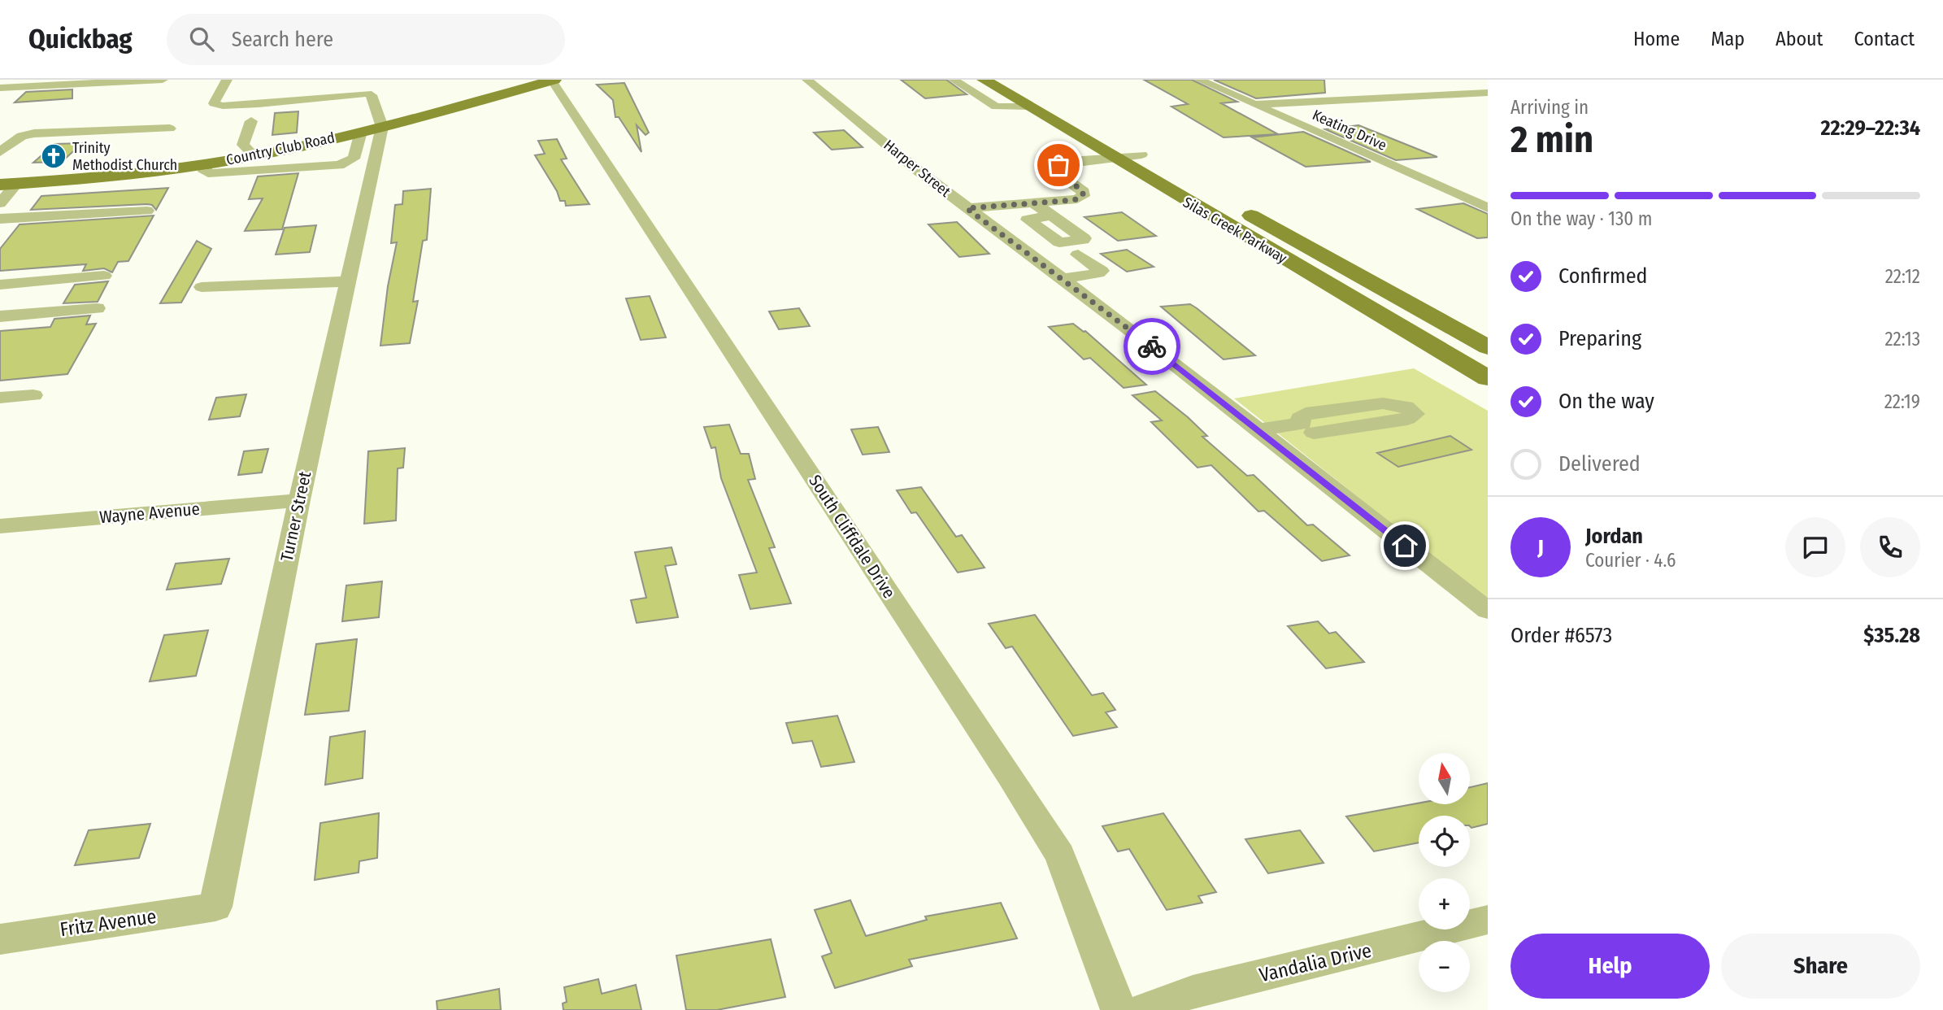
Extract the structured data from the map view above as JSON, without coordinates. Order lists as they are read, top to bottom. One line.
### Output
{"streets":{"main road":["Country Club Road","Silas Creek Parkway"],"street":["Keating Drive","Harper Street","Wayne Avenue","Turner Street","South Cliffdale Drive","Fritz Avenue","Vandalia Drive"]},"crossings":[["Country Club Road","Turner Street"],["Country Club Road","South Cliffdale Drive"],["Wayne Avenue","Turner Street"],["Turner Street","Fritz Avenue"]],"places":{"church":["Trinity Methodist Church"]},"north":"top","page":{"header":"Quickbag","search":"Search here","nav":["Home","Map","About","Contact"],"heading":["2 min","Arriving in","22:29–22:34"],"panel":["Jordan","Courier · 4.6","Order #6573","$35.28"],"bar":"On the way · 130 m","list":[["Confirmed","22:12"],["Preparing","22:13"],["On the way","22:19"],"Delivered"],"round":"J","map_buttons":["+","−"],"buttons":["Help","Share"]}}
